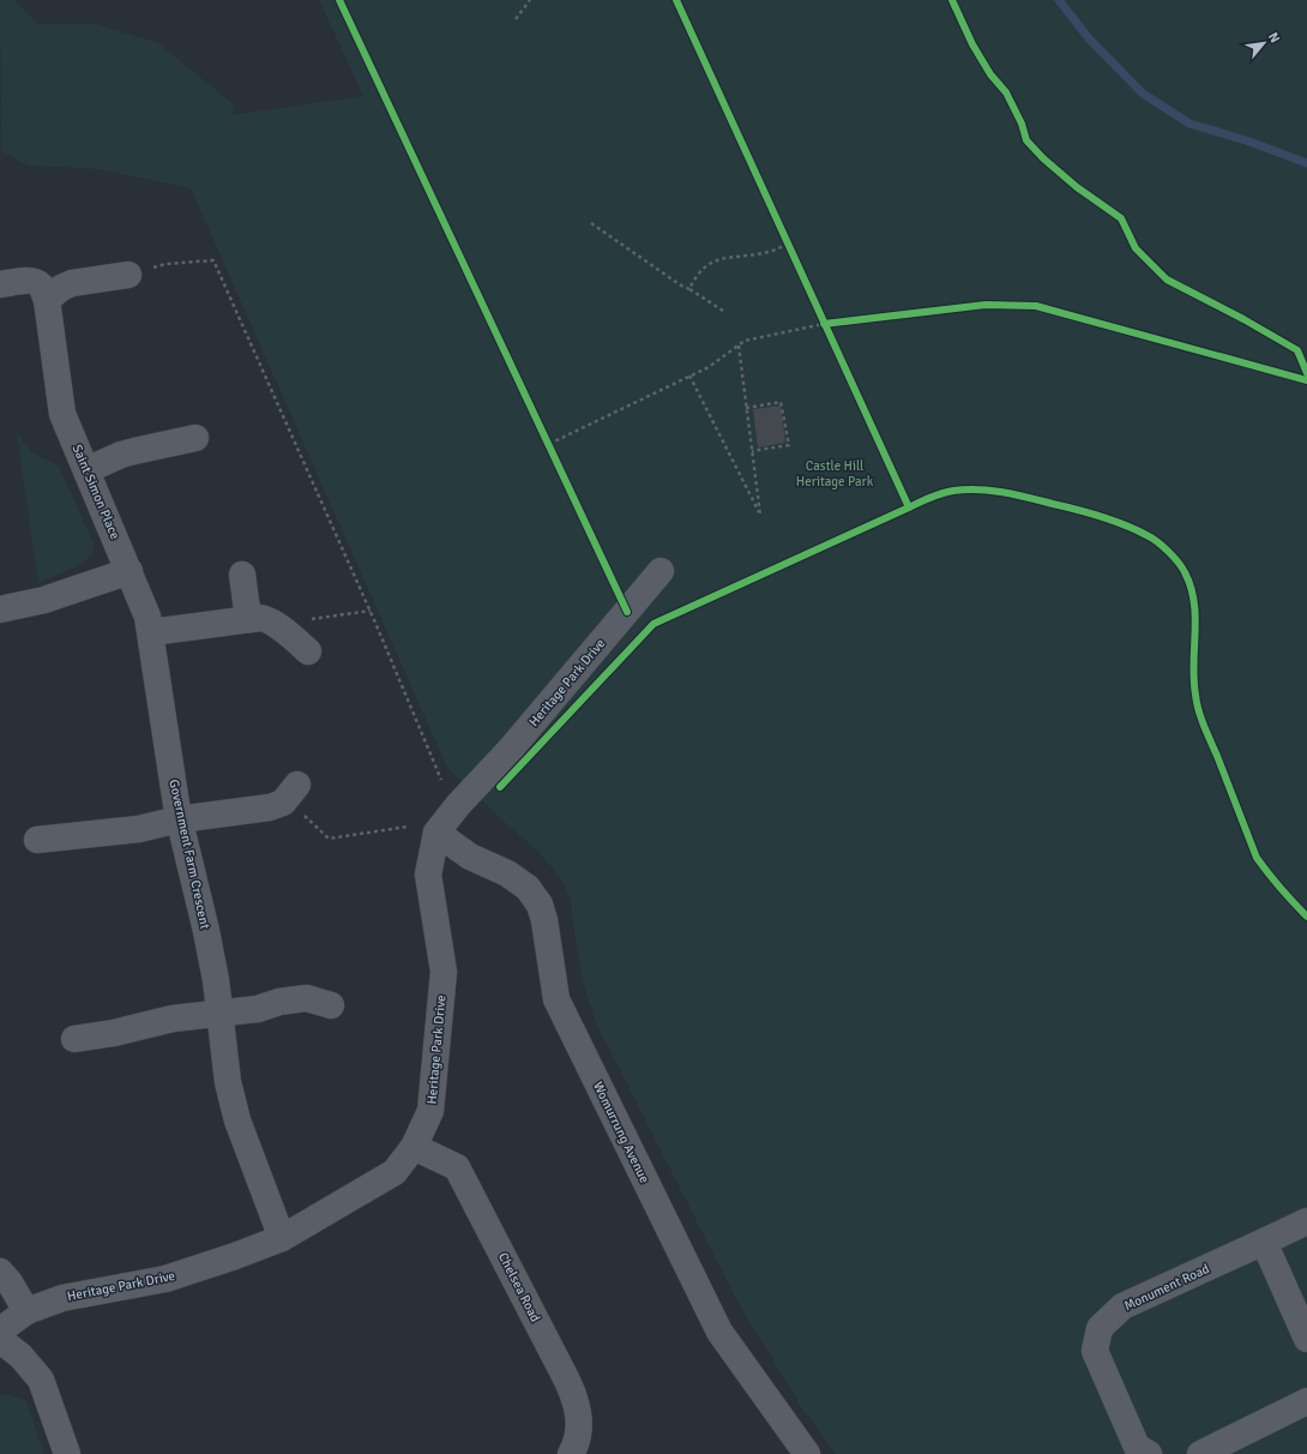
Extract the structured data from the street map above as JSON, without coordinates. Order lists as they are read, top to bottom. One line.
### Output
{"streets":{"street":["Saint Simon Place","Heritage Park Drive","Government Farm Crescent","Womurrung Avenue","Chelsea Road","Monument Road"]},"crossings":[["Saint Simon Place","Government Farm Crescent"],["Heritage Park Drive","Government Farm Crescent"],["Heritage Park Drive","Womurrung Avenue"],["Heritage Park Drive","Chelsea Road"]],"parks":["Castle Hill Heritage Park"],"north":"top right"}
